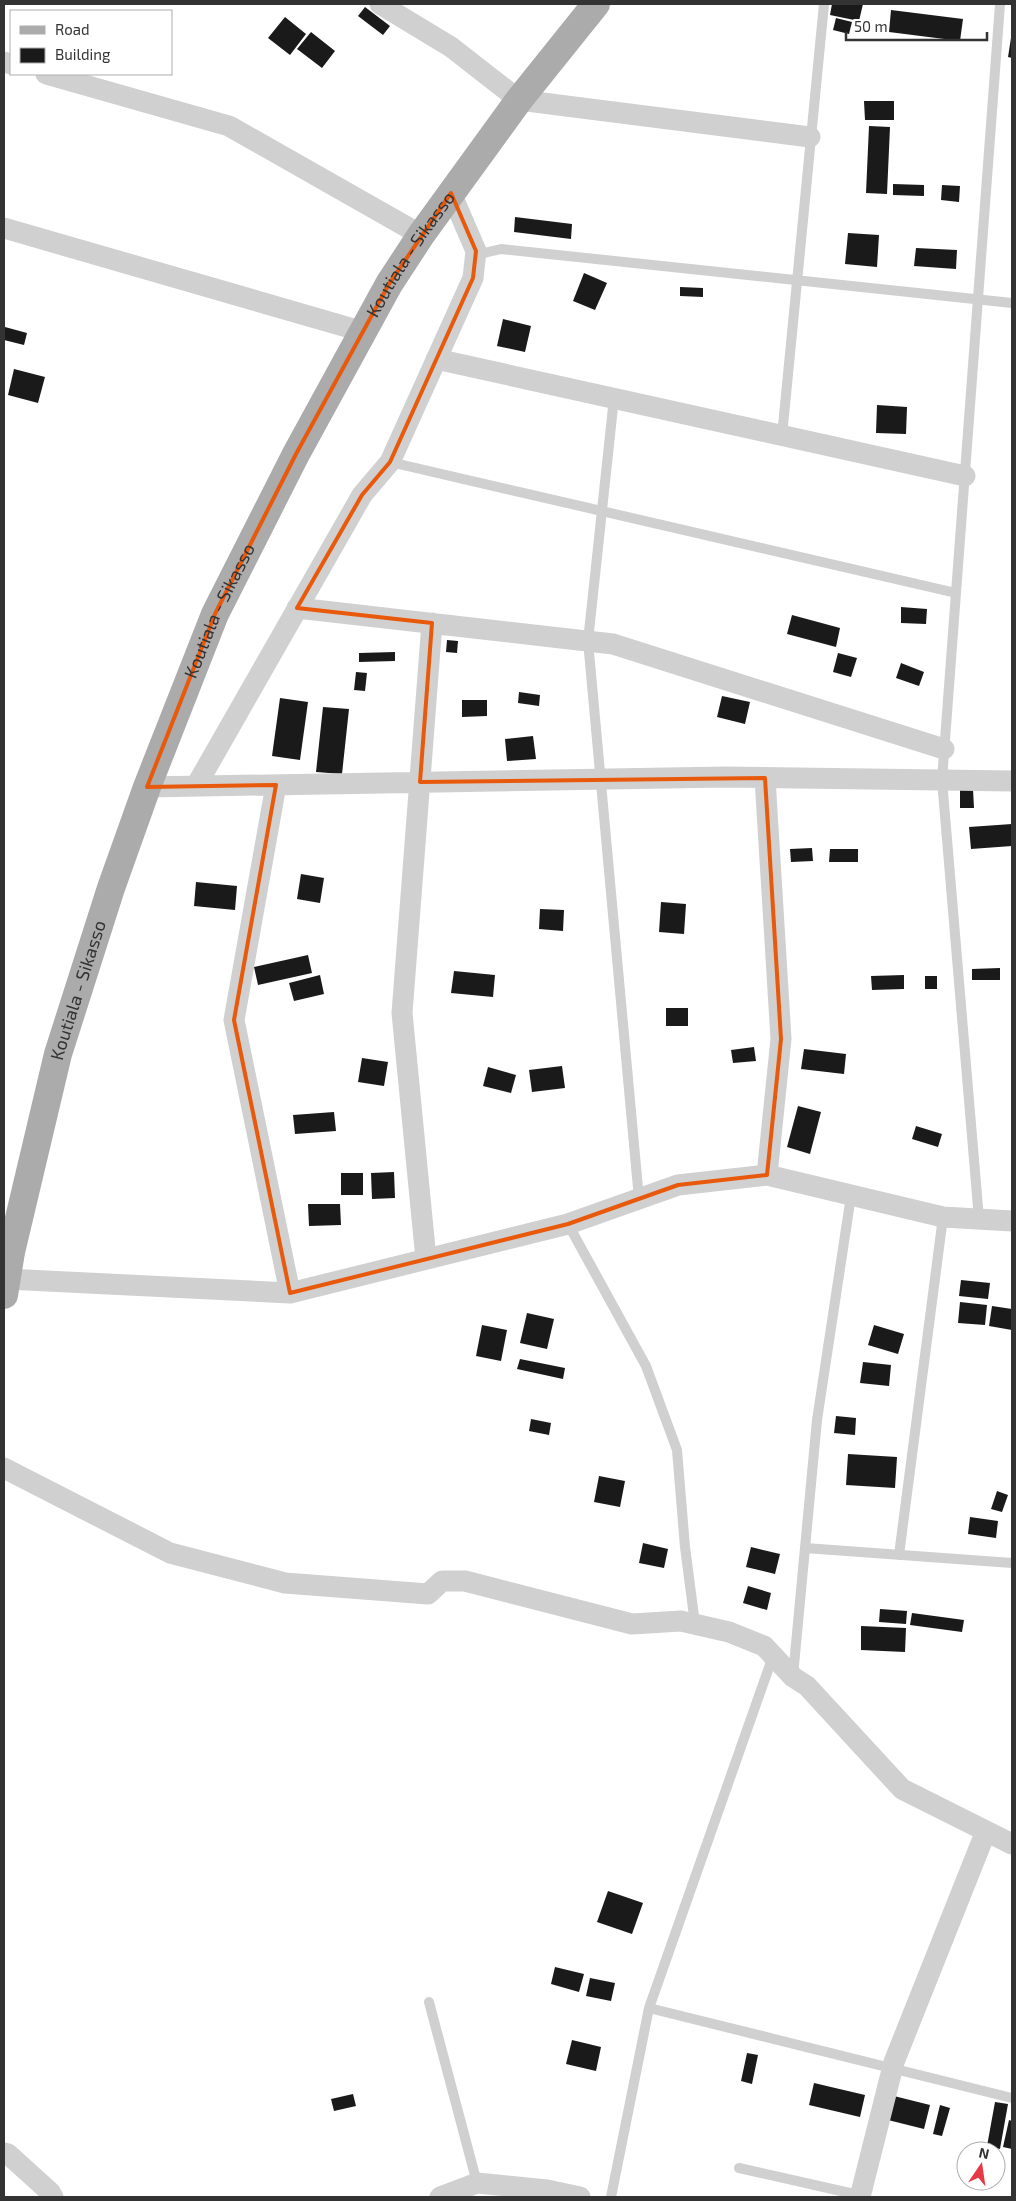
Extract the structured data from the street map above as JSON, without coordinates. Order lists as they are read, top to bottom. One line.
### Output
{"streets":{"main road":["Koutiala - Sikasso"]},"legend":["Road","Building"],"scale_bar":"50 m","north":"top"}
